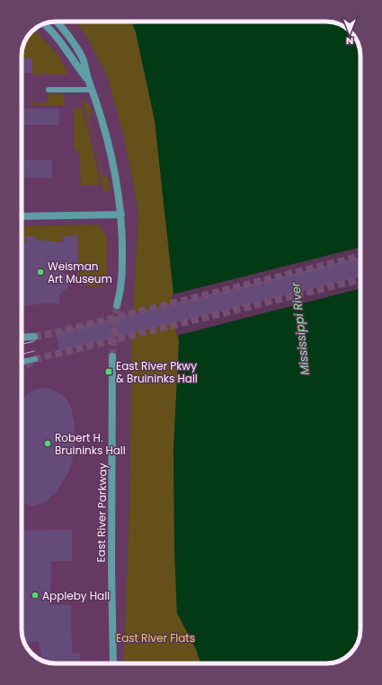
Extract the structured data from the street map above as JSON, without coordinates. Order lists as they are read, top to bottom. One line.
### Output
{"streets":{"street":["East River Parkway"]},"water":["Mississippi River"],"parks":["East River Flats"],"places":{"other":["Weisman Art Museum","Robert H. Bruininks Hall","Appleby Hall"],"transit":["East River Pkwy & Bruininks Hall"]},"north":"bottom"}
